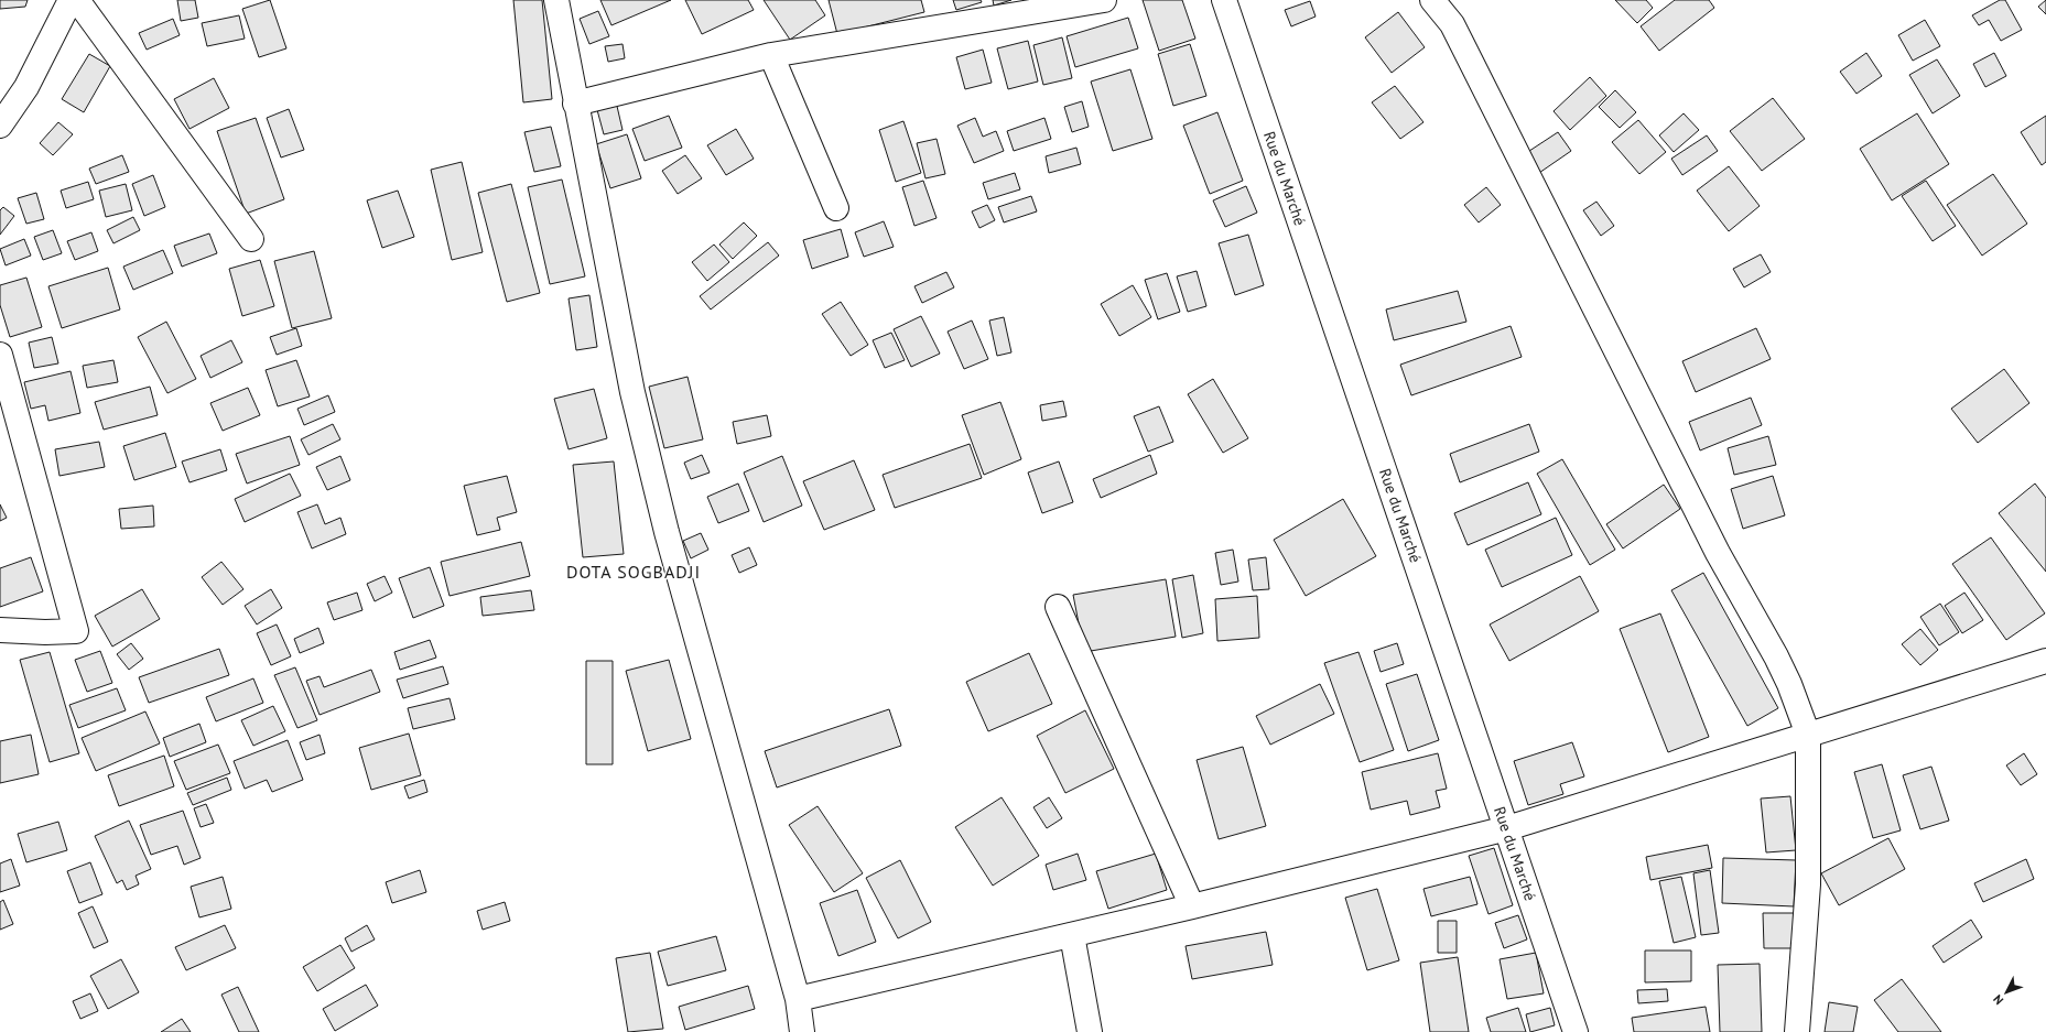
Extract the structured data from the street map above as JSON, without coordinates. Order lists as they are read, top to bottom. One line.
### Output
{"streets":{"street":["Rue du Marché"]},"districts":["DOTA SOGBADJI"],"north":"bottom left"}
